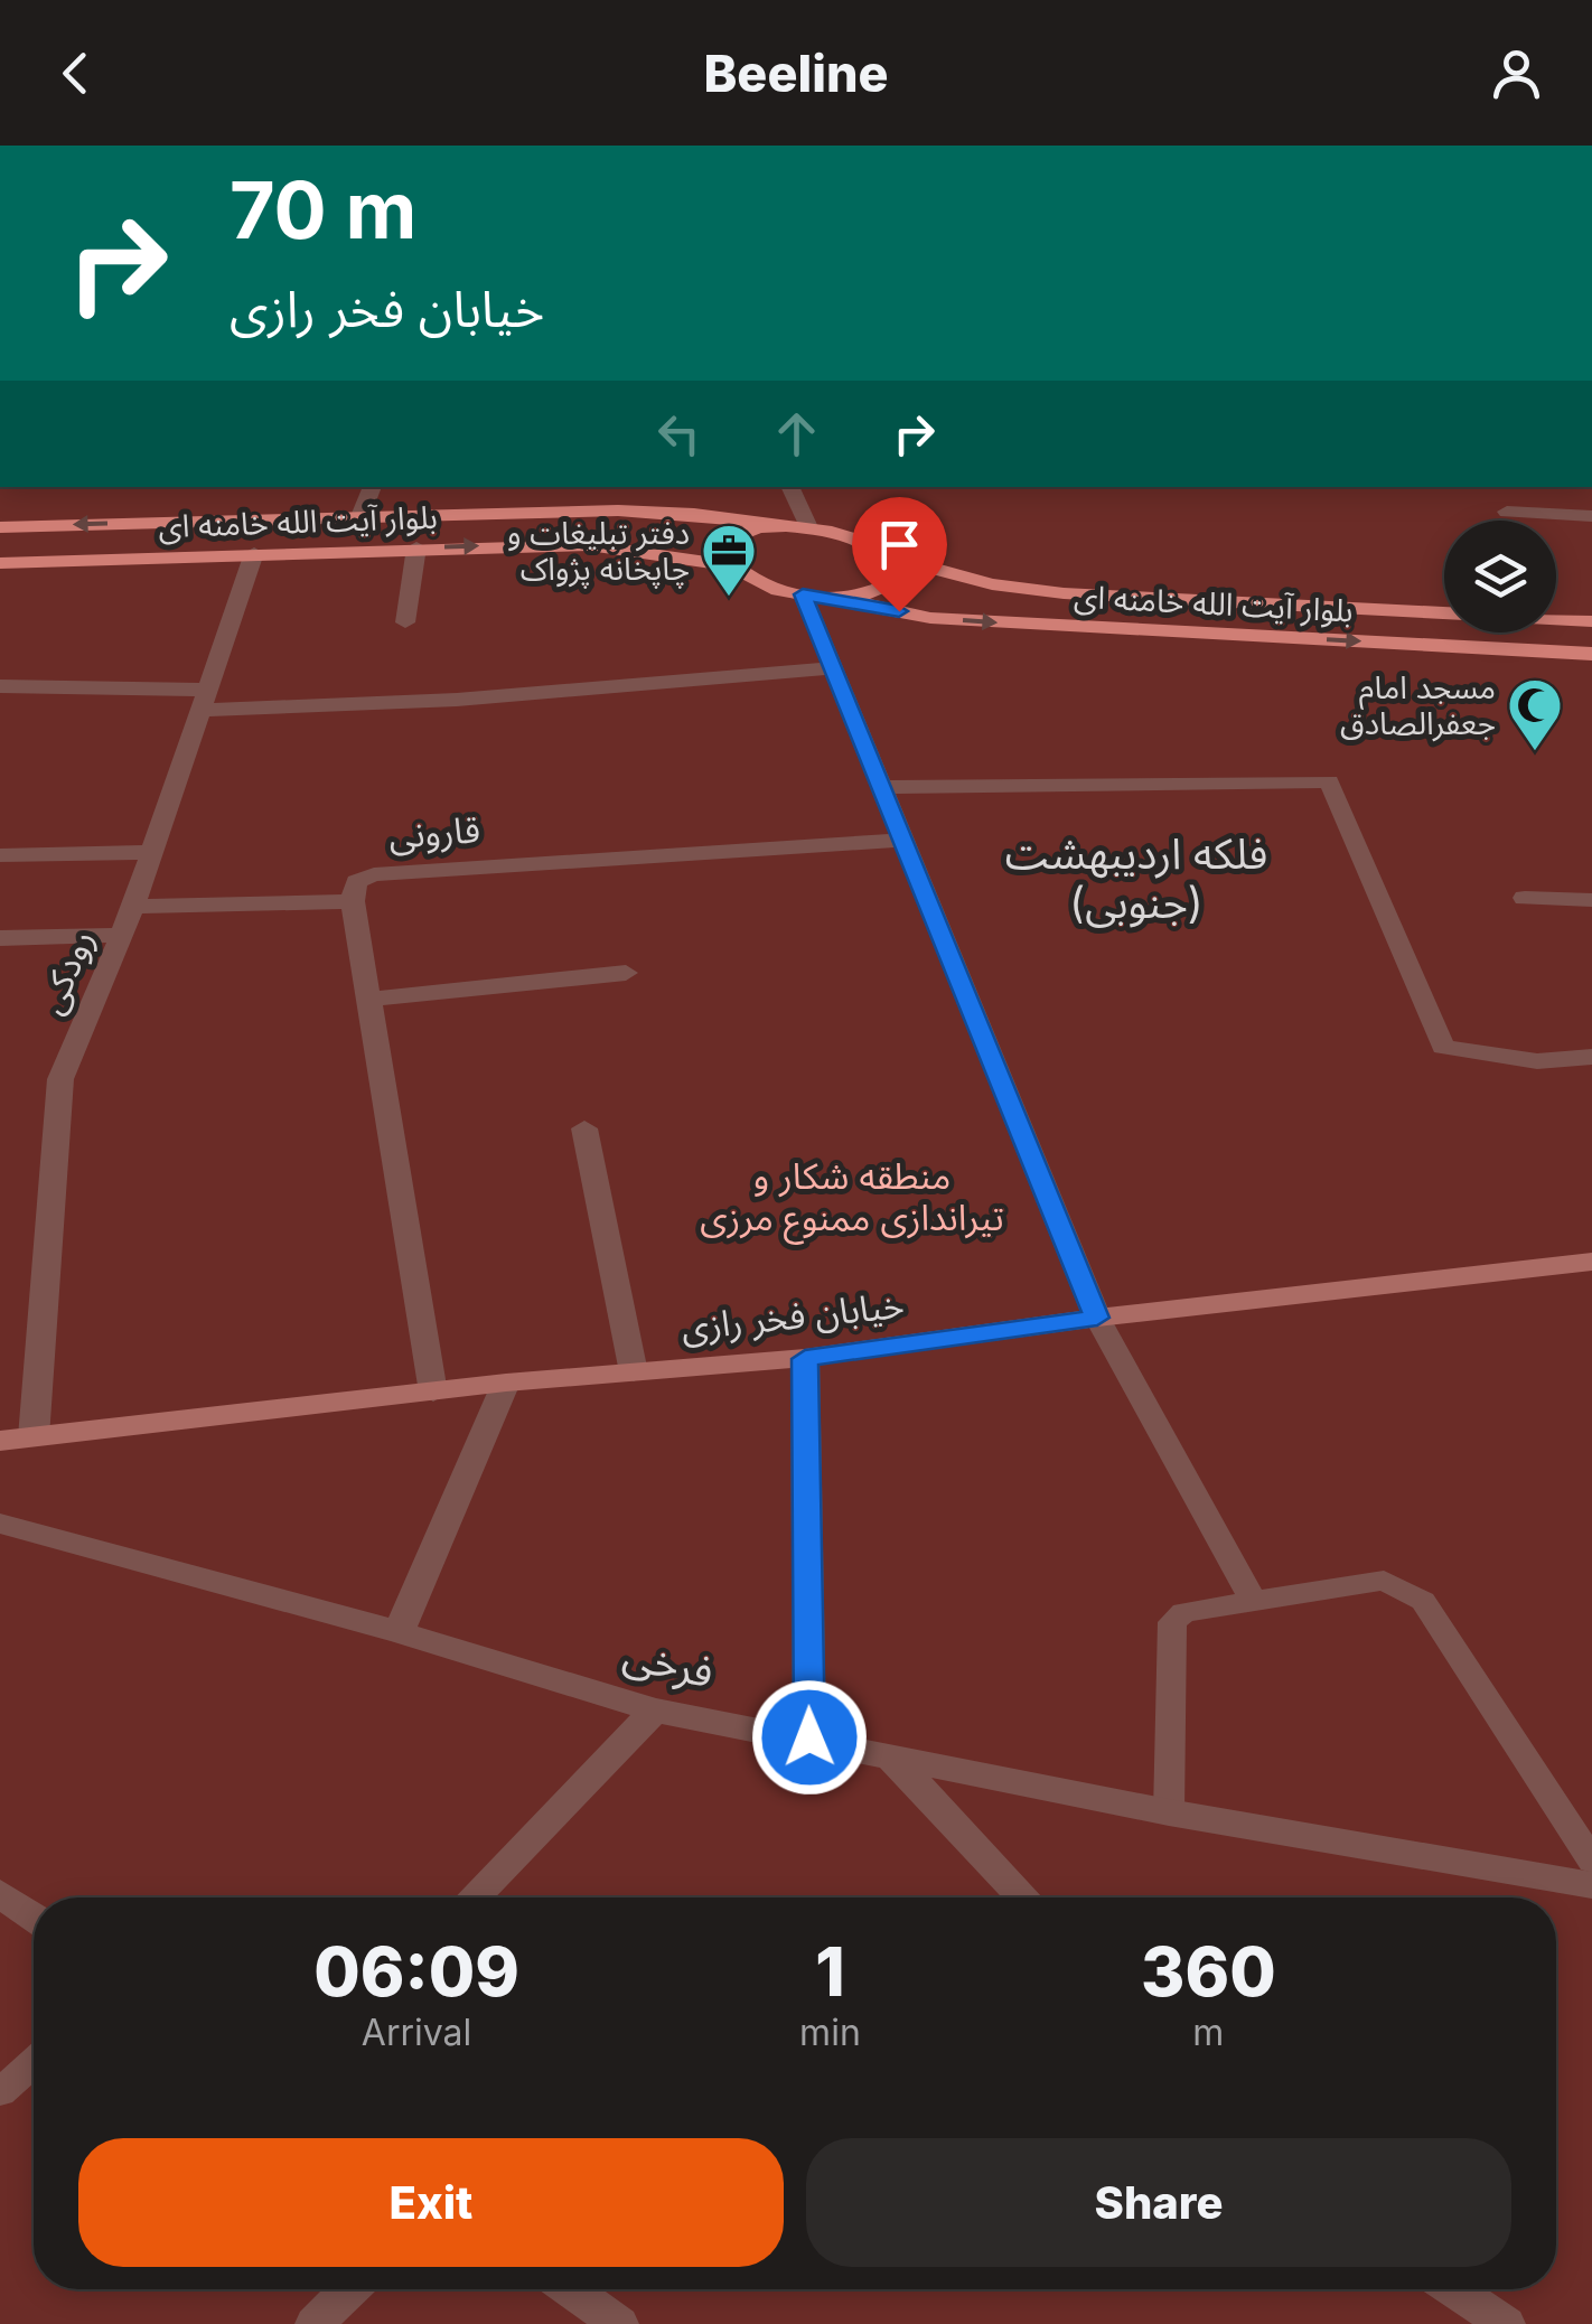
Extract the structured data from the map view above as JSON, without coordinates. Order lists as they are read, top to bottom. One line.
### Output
{"streets":{"main road":["بلوار آیت الله خامنه ای","خیابان فخر رازی"],"street":["قارونی","رودکی","فرخی"]},"crossings":[["بلوار آیت الله خامنه ای","رودکی"],["رودکی","خیابان فخر رازی"]],"districts":["فلکه اردیبهشت (جنوبی)"],"parks":["منطقه شکار و تیراندازی ممنوع مرزی"],"places":{"office":["دفتر تبلیغات و چاپخانه پژواک"],"mosque":["مسجد امام جعفرالصادق"]},"page":{"header":"Beeline","turn":["70 m","خیابان فخر رازی"],"eta":["06:09","Arrival","1","min","360","m"],"buttons":["Exit","Share"]}}
